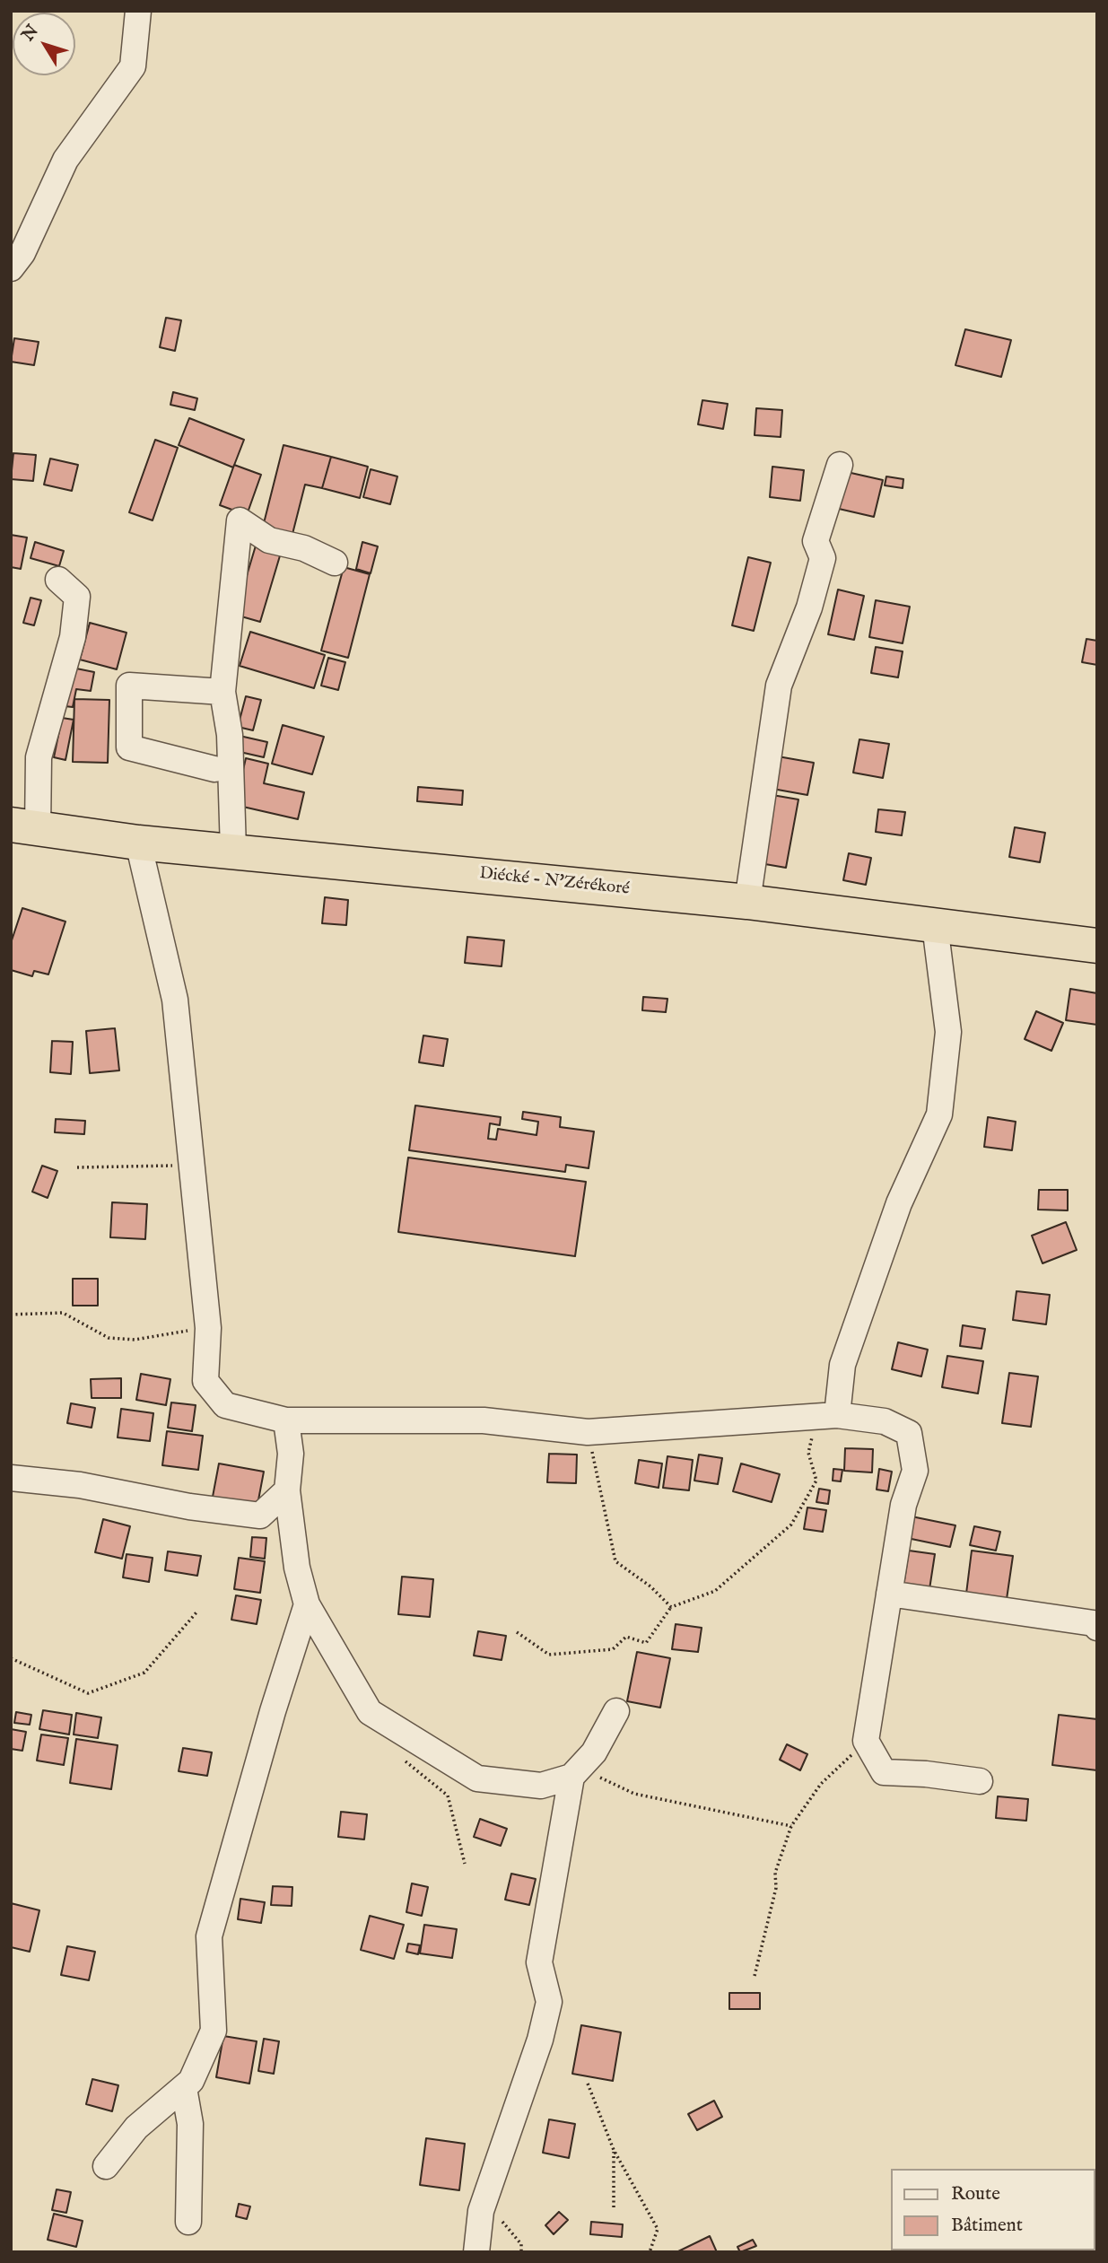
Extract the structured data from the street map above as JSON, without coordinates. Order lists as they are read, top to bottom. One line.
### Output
{"streets":{"highway":["Diécké - N'Zérékoré"]},"legend":["Route","Bâtiment"],"north":"top left"}
